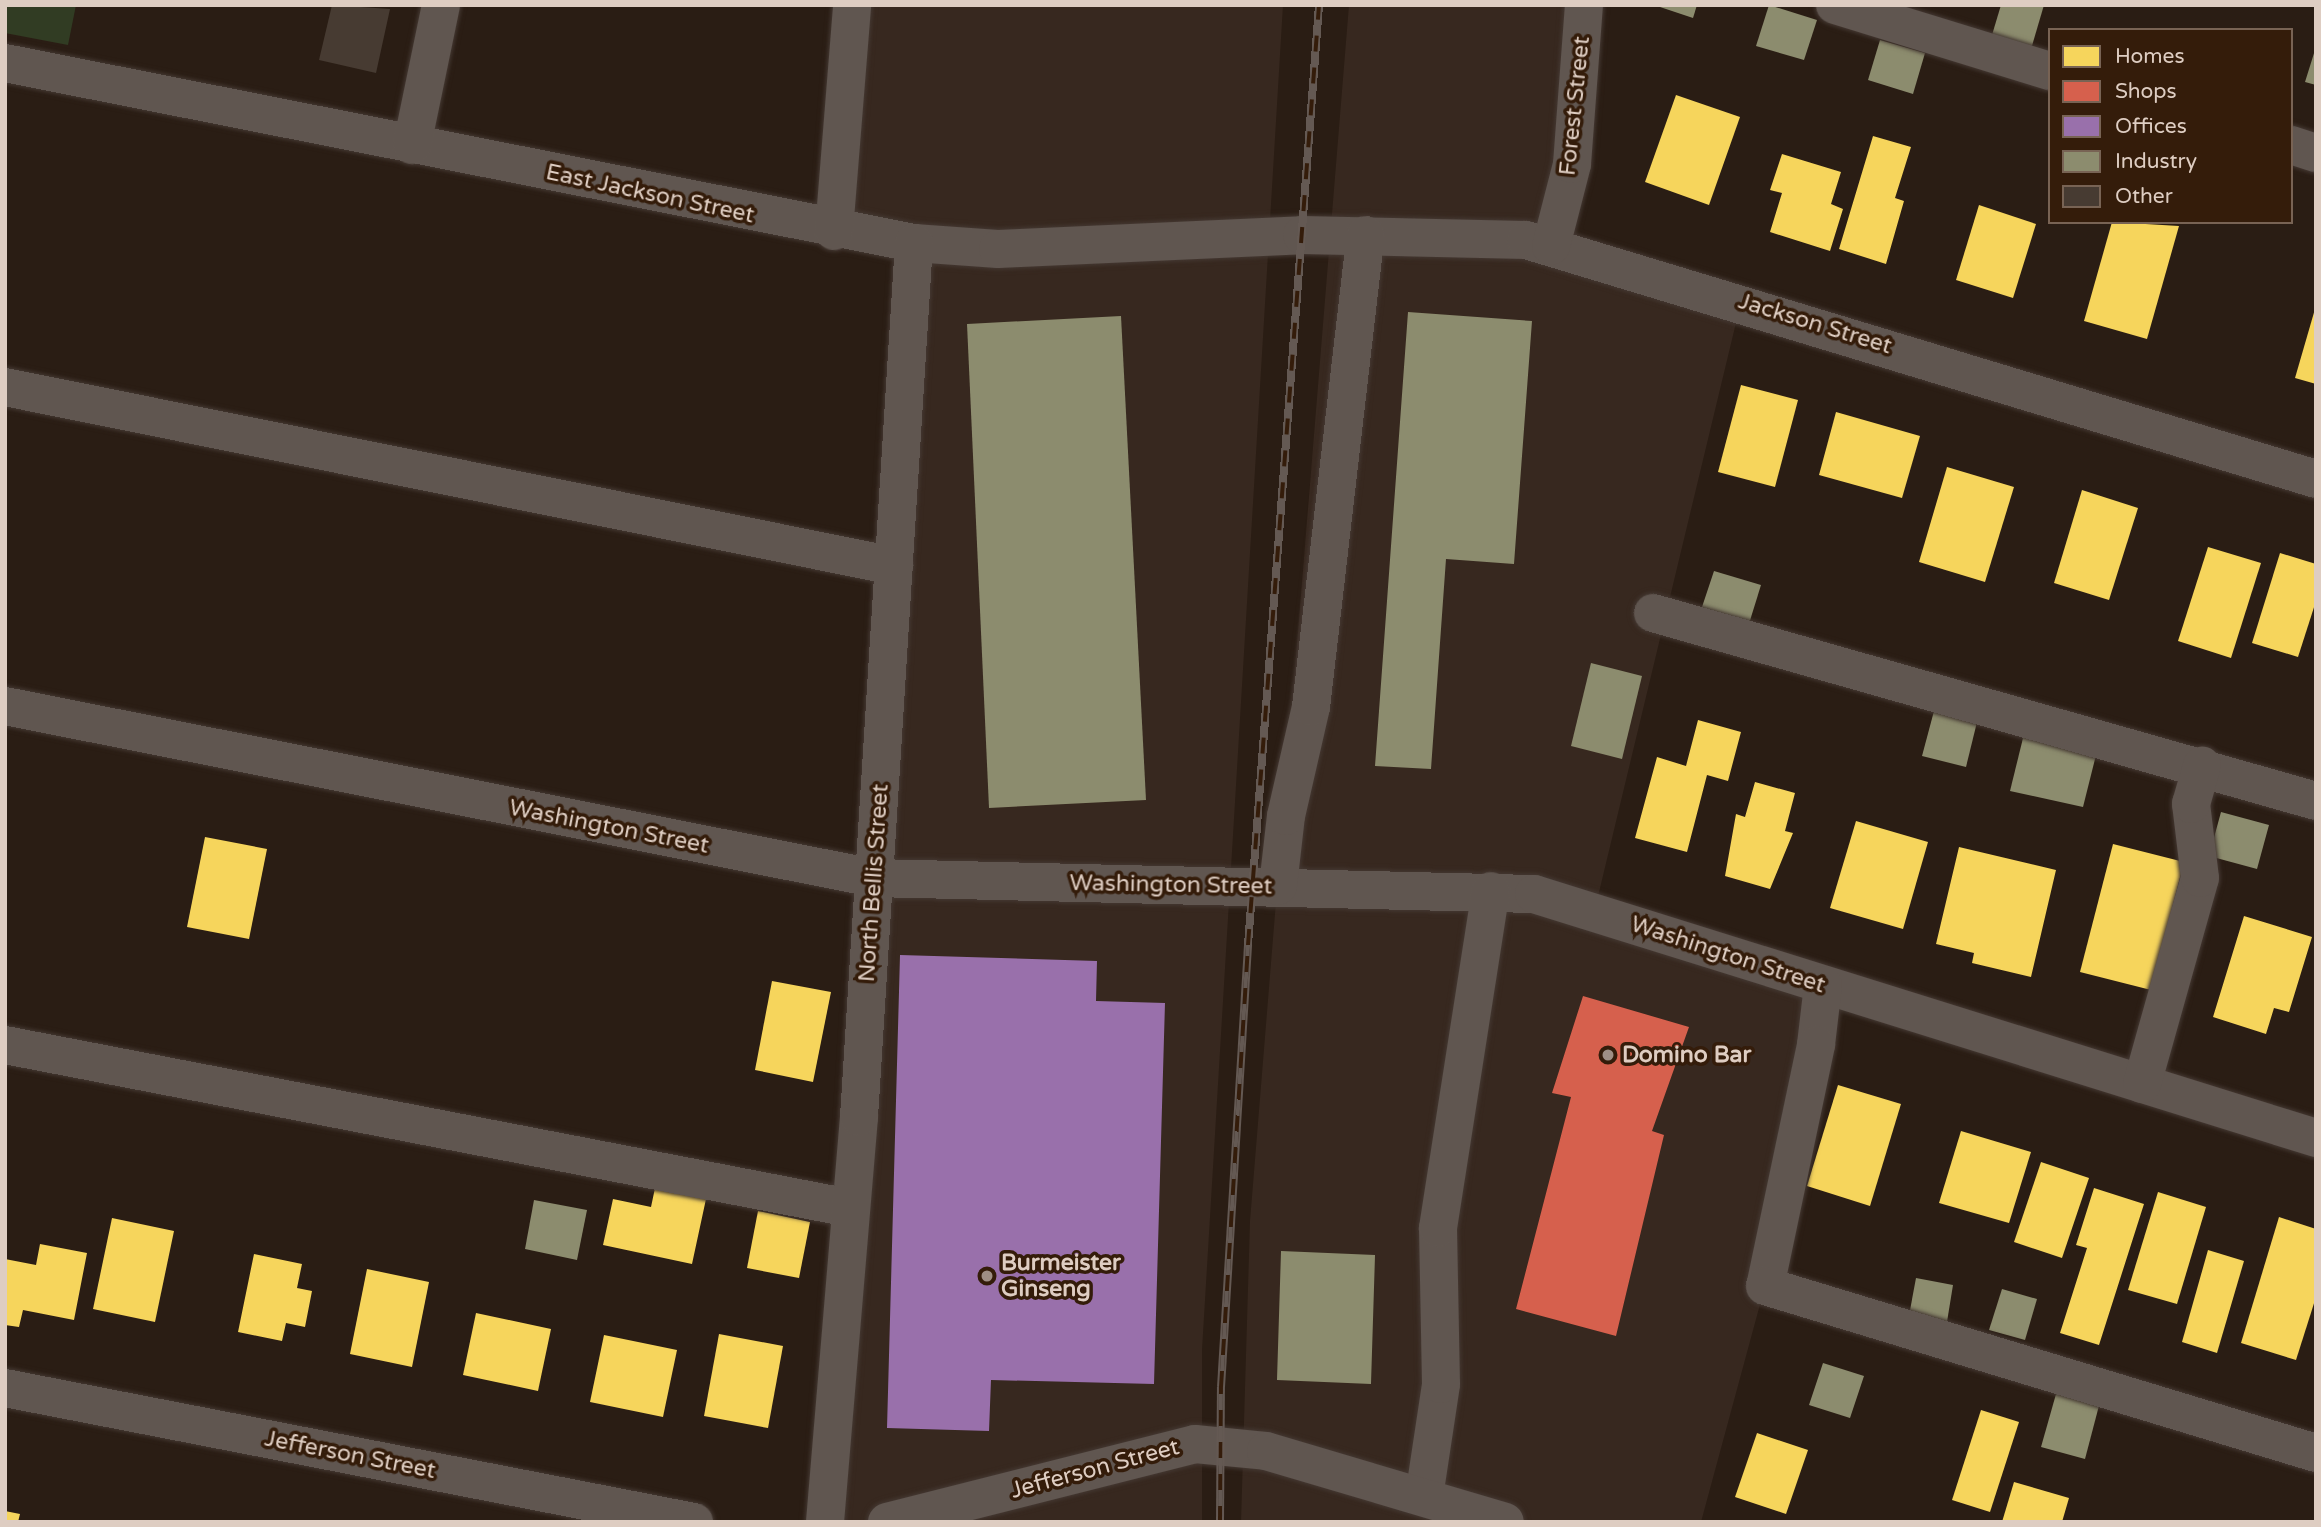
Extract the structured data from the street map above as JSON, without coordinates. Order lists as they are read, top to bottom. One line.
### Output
{"streets":{"street":["Forest Street","East Jackson Street","Jackson Street","Washington Street","North Bellis Street","Jefferson Street"]},"crossings":[["Forest Street","Jackson Street"],["East Jackson Street","Jackson Street"],["East Jackson Street","North Bellis Street"],["Washington Street","North Bellis Street"]],"places":["Domino Bar","Burmeister Ginseng"],"legend":["Homes","Shops","Offices","Industry","Other"]}
